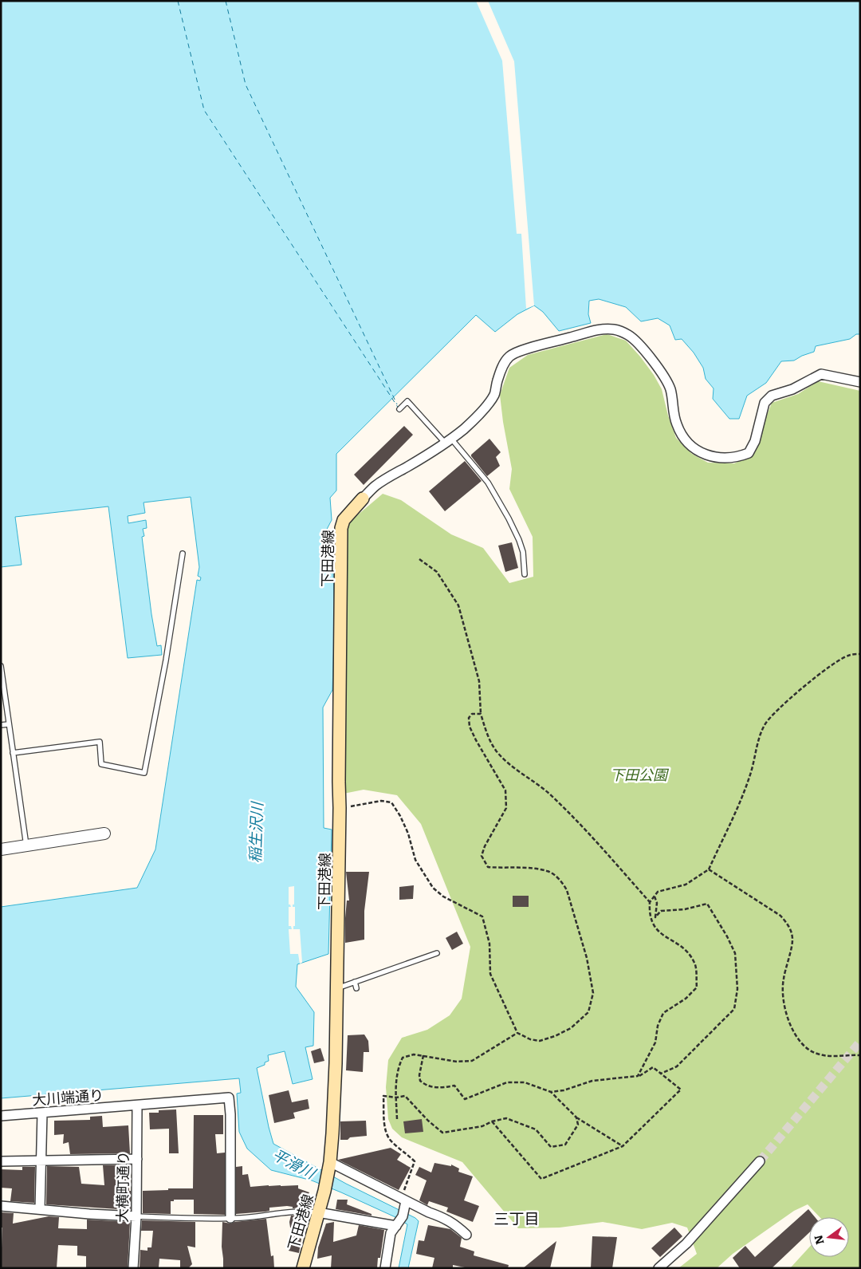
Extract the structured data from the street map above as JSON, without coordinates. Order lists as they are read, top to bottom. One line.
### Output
{"streets":{"main road":["下田港線"],"street":["大川端通り","大横町通り"]},"crossings":[["大川端通り","大横町通り"]],"districts":["三丁目"],"water":["稲生沢川","平滑川"],"parks":["下田公園"],"north":"left"}
